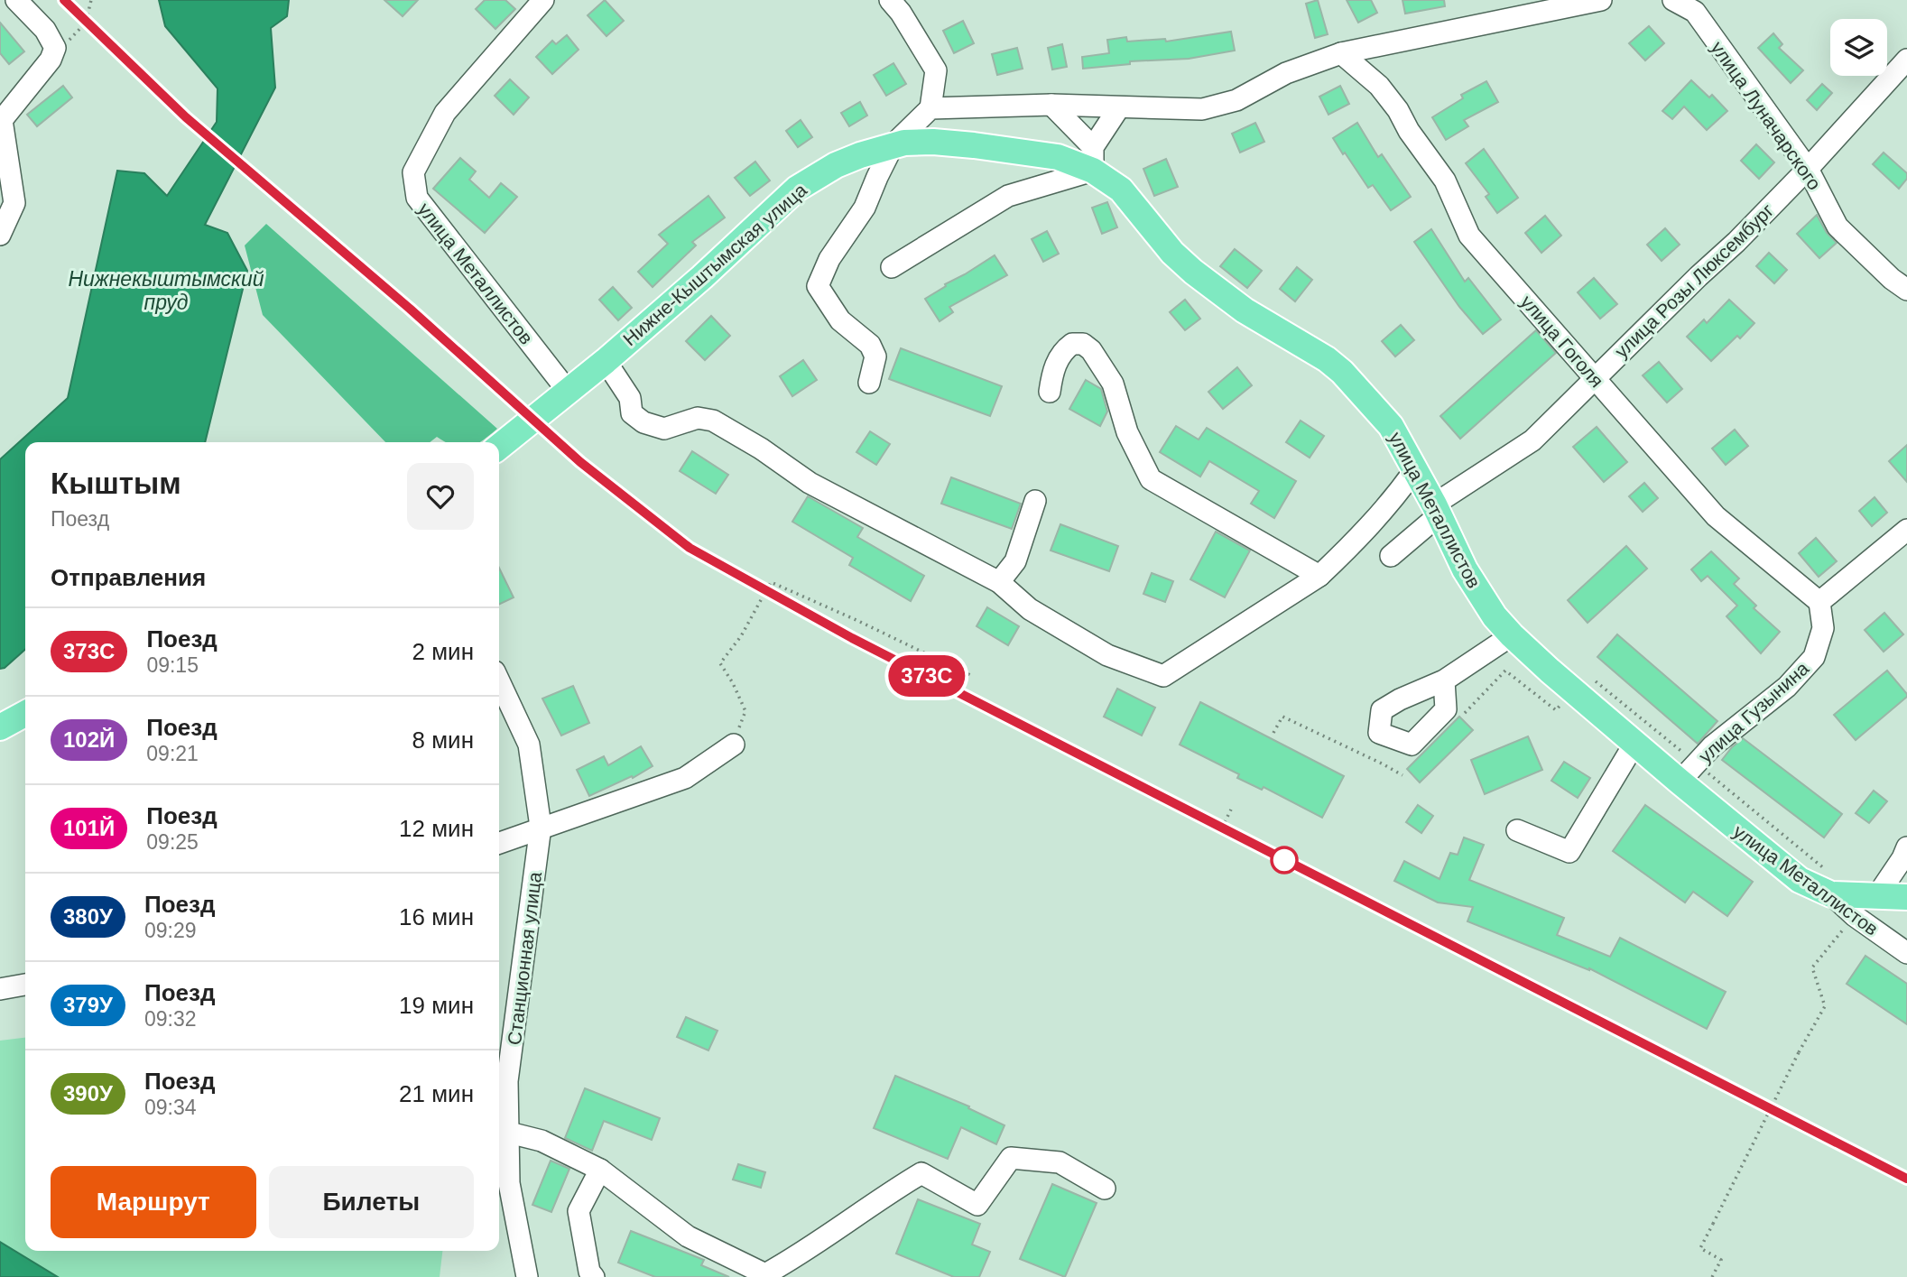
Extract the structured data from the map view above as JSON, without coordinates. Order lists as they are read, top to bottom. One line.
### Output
{"streets":{"main road":["Нижне-Кыштымская улица","улица Металлистов"],"street":["улица Луначарского","улица Розы Люксембург","улица Гоголя","улица Гузынина","Станционная улица"]},"crossings":[["улица Луначарского","улица Розы Люксембург"],["Нижне-Кыштымская улица","улица Металлистов"],["улица Металлистов","улица Розы Люксембург"],["улица Металлистов","улица Гузынина"],["улица Розы Люксембург","улица Гоголя"],["улица Гоголя","улица Гузынина"]],"water":["Нижнекыштымский пруд"],"page":{"on_map":"373C","heading":[["Кыштым","Поезд"],"Отправления"],"list":[{"mark":"373C","name":"Поезд","note":"09:15","value":"2 мин"},{"mark":"102Й","name":"Поезд","note":"09:21","value":"8 мин"},{"mark":"101Й","name":"Поезд","note":"09:25","value":"12 мин"},{"mark":"380У","name":"Поезд","note":"09:29","value":"16 мин"},{"mark":"379У","name":"Поезд","note":"09:32","value":"19 мин"},{"mark":"390У","name":"Поезд","note":"09:34","value":"21 мин"}],"buttons":["Маршрут","Билеты"]}}
